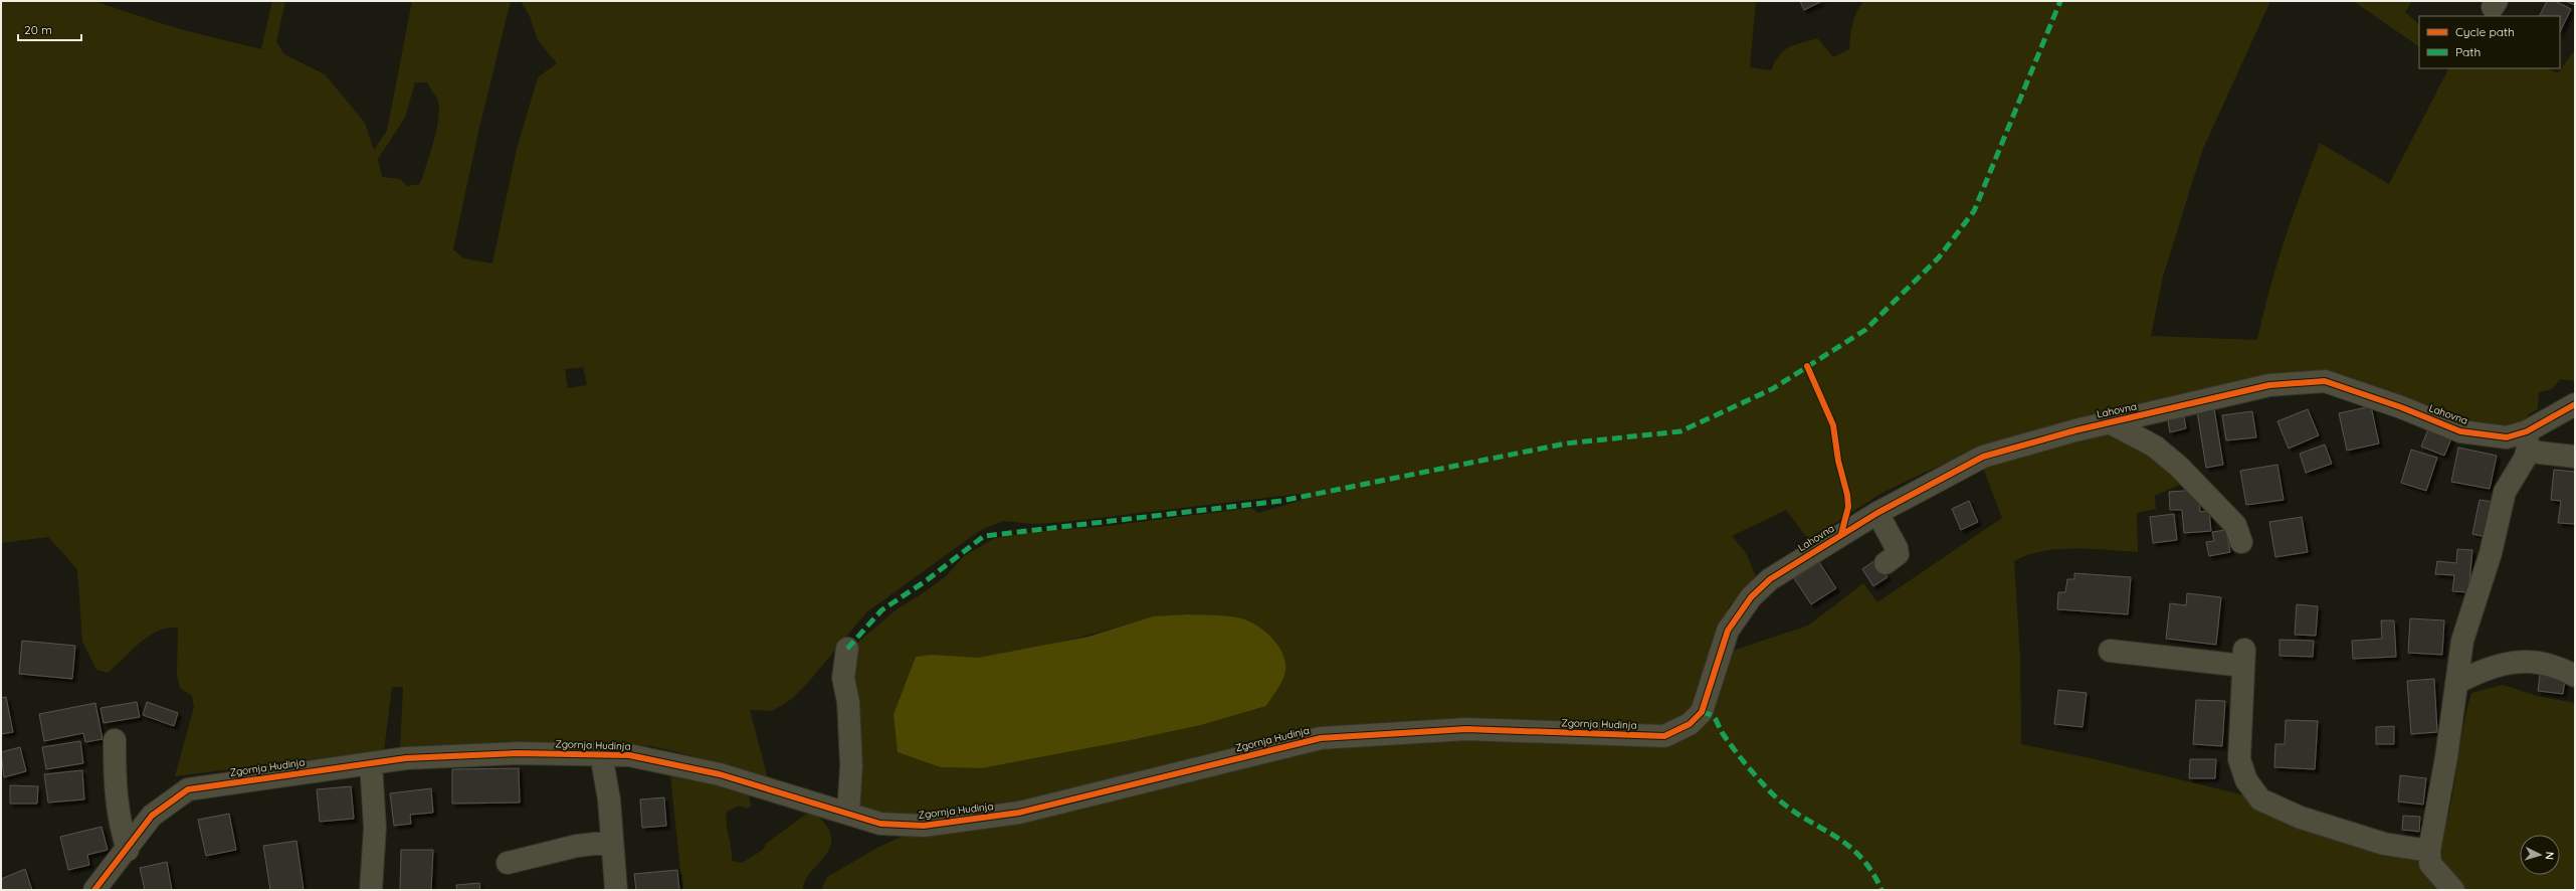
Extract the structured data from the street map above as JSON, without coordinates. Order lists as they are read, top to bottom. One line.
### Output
{"streets":{"street":["Lahovna","Zgornja Hudinja"]},"crossings":[["Lahovna","Zgornja Hudinja"]],"legend":["Cycle path","Path"],"scale_bar":"20 m","north":"right"}
